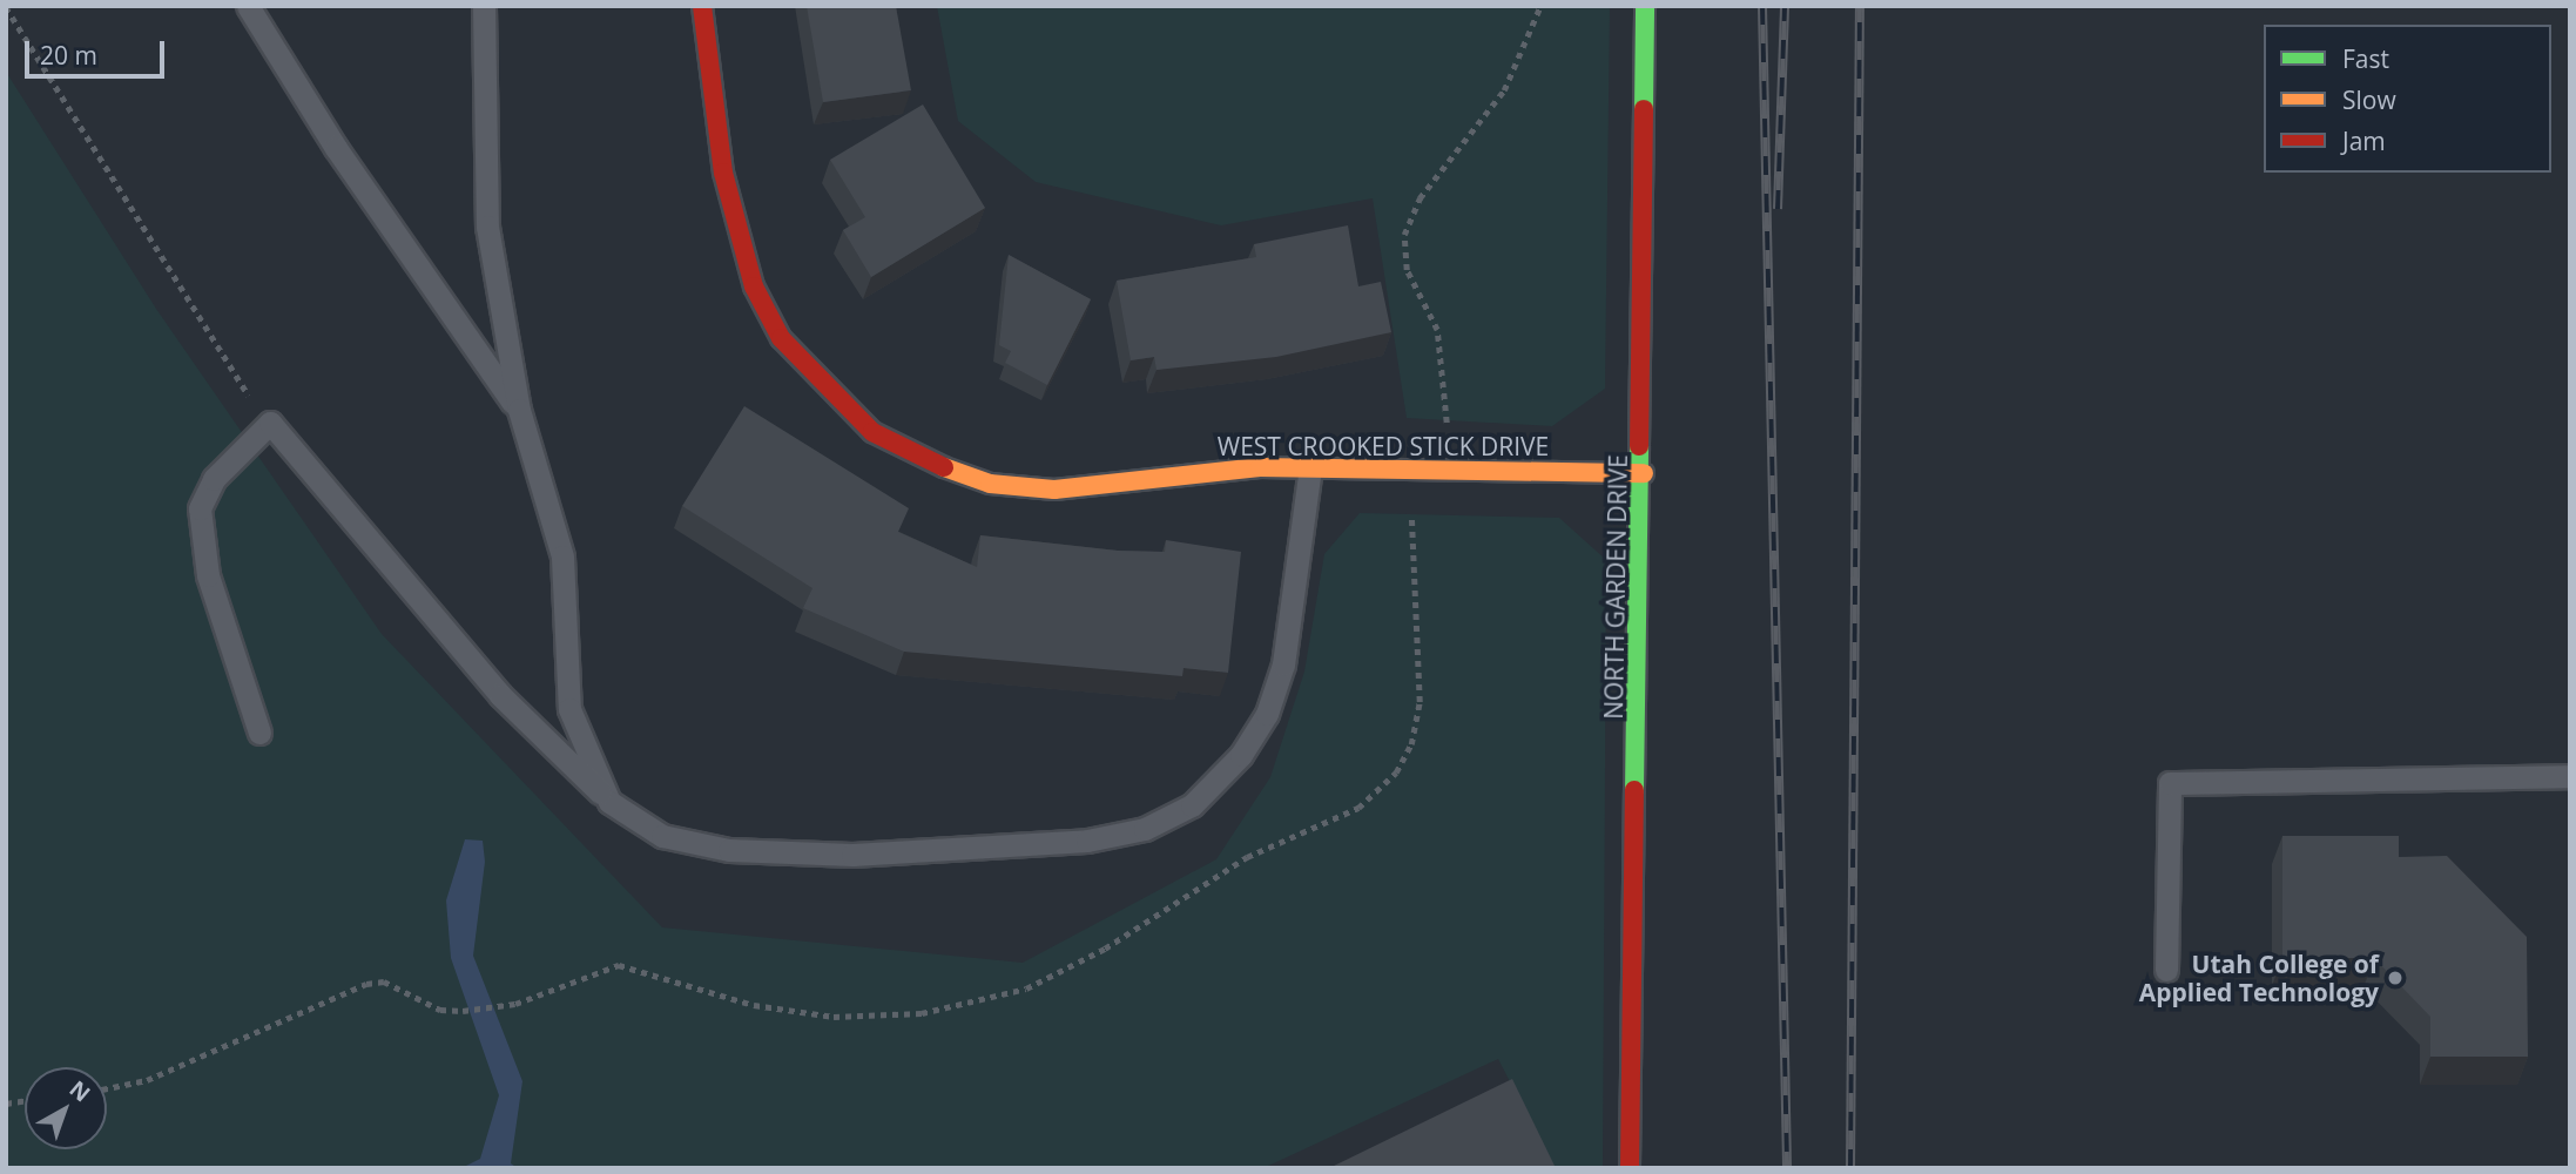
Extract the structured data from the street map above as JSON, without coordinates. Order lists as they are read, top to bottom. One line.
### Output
{"streets":{"street":["WEST CROOKED STICK DRIVE","NORTH GARDEN DRIVE"]},"crossings":[["WEST CROOKED STICK DRIVE","NORTH GARDEN DRIVE"]],"places":["Utah College of Applied Technology"],"legend":["Fast","Slow","Jam"],"scale_bar":"20 m","north":"top right"}
